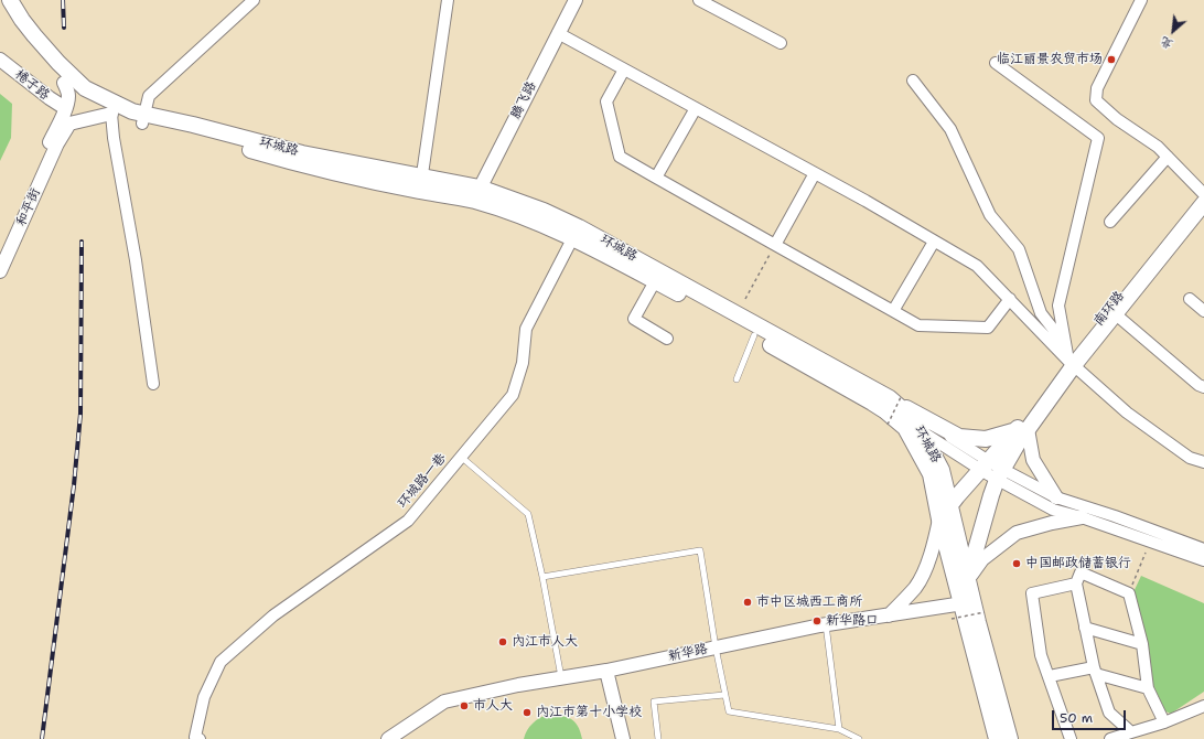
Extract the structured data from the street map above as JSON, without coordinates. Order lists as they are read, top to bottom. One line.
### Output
{"streets":{"main road":["环城路","南环路"],"street":["棬子路","腾飞路","和平街","环城路一巷","新华路"]},"crossings":[["腾飞路","环城路"],["环城路","环城路一巷"],["环城路","新华路"]],"places":["临江丽景农贸市场","中国邮政储蓄银行","市中区城西工商所","新华路口","内江市人大","市人大","内江市第十小学校"],"scale_bar":"50 m","north":"bottom left"}
